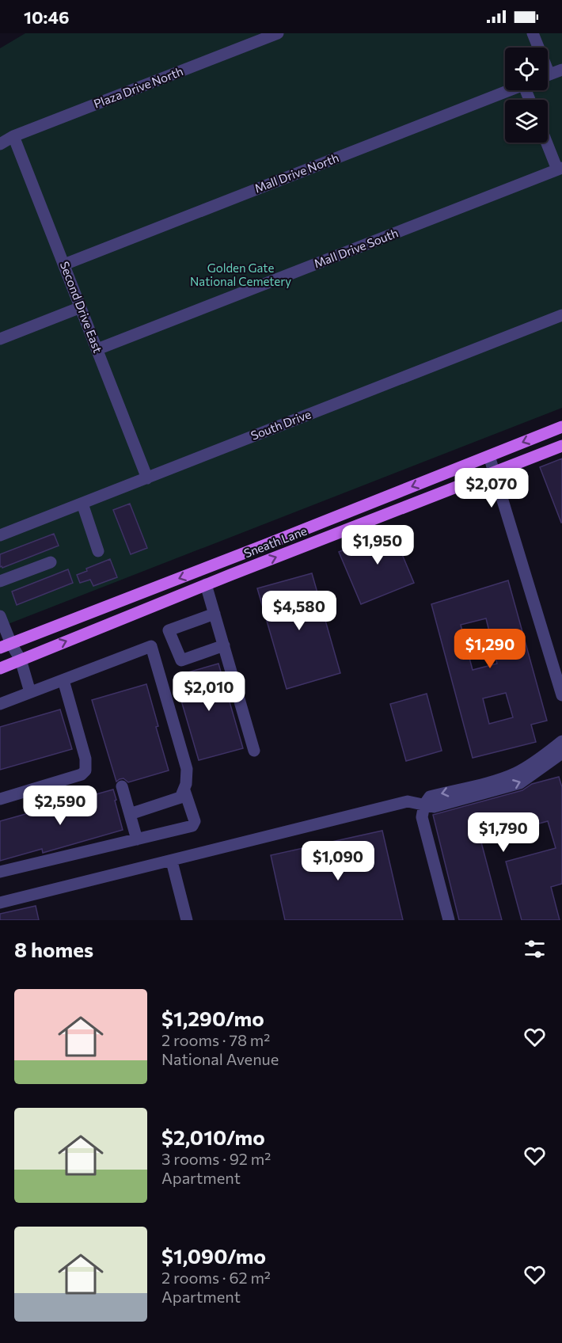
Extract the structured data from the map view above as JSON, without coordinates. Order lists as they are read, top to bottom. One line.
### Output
{"streets":{"main road":["Sneath Lane"],"street":["Plaza Drive North","Mall Drive North","Mall Drive South","Second Drive East","South Drive"]},"crossings":[["Plaza Drive North","Second Drive East"],["Mall Drive North","Second Drive East"],["Mall Drive South","Second Drive East"],["Second Drive East","South Drive"]],"parks":["Golden Gate National Cemetery"],"page":{"status":"10:46","price":["$2,070","$1,950","$4,580","$1,290","$2,010","$2,590","$1,790","$1,090"],"heading":"8 homes","list":[{"name":"$1,290/mo","note":"2 rooms · 78 m² · National Avenue"},{"name":"$2,010/mo","note":"3 rooms · 92 m² · Apartment"},{"name":"$1,090/mo","note":"2 rooms · 62 m² · Apartment"}]}}
